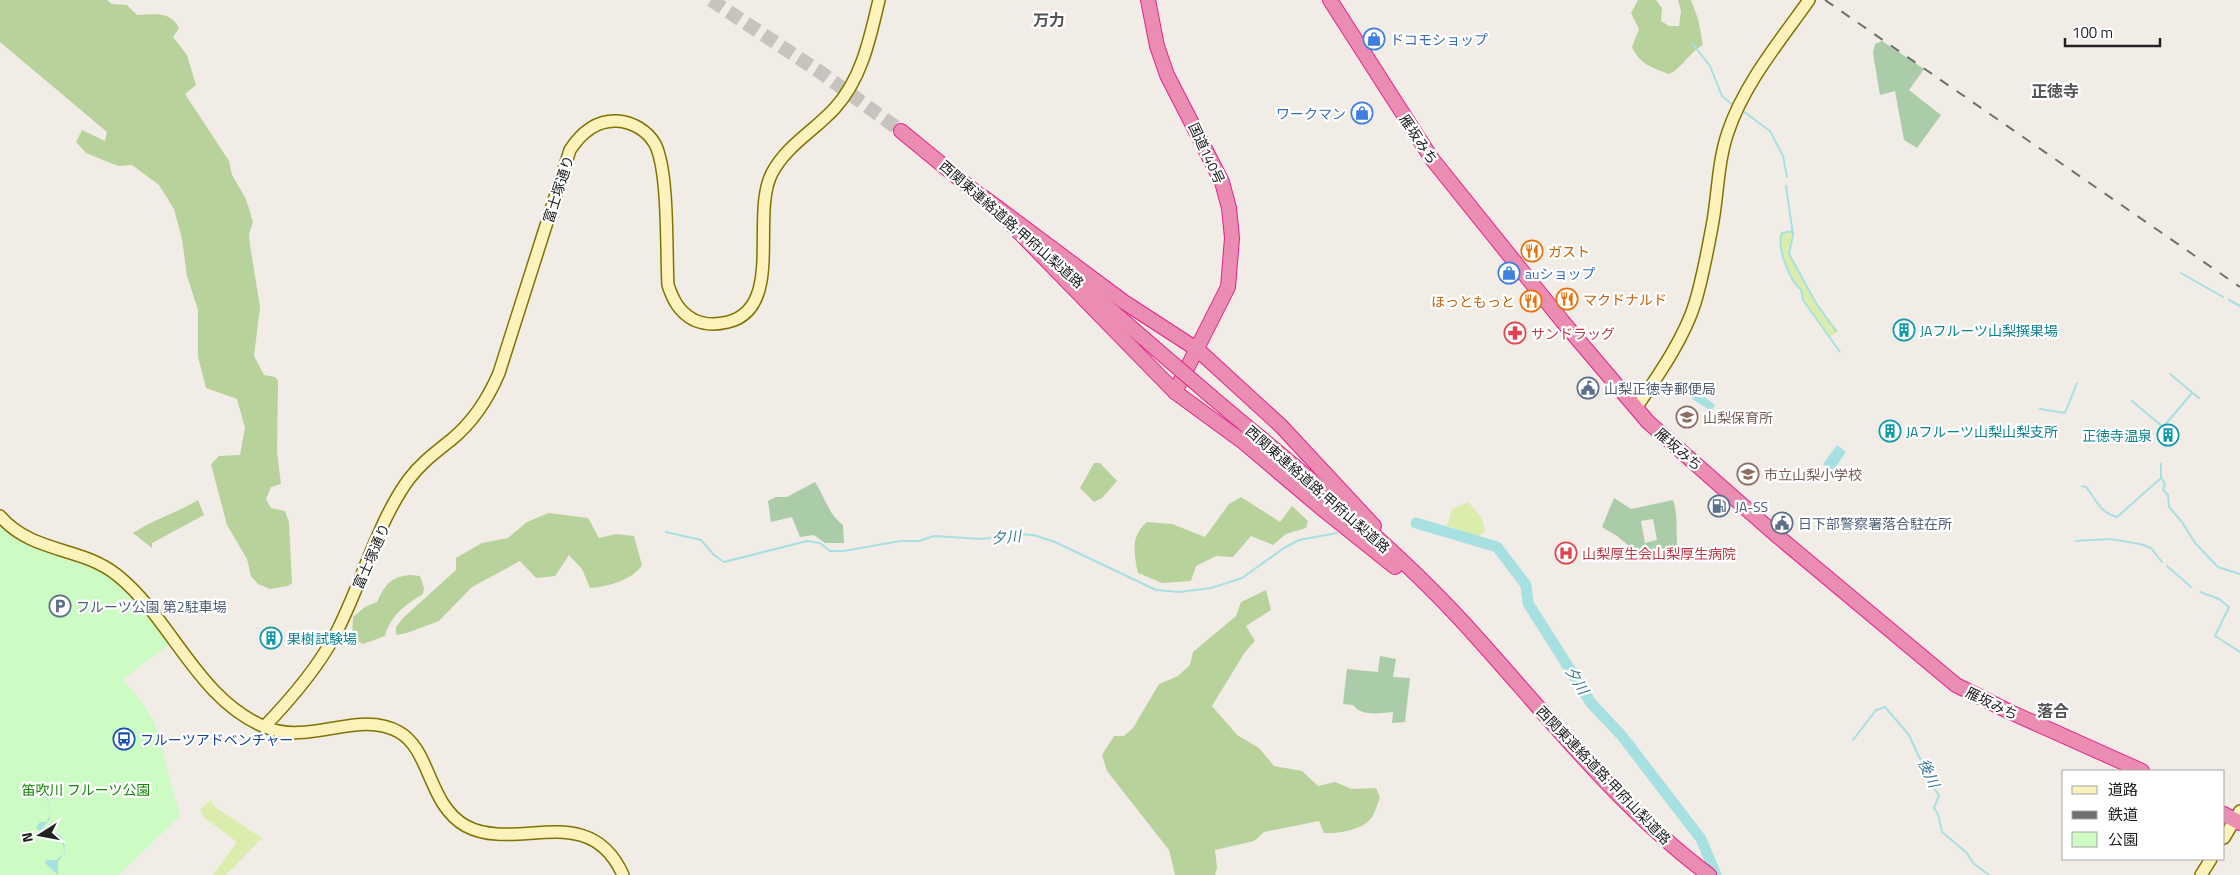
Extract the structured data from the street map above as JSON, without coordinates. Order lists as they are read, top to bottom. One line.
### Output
{"streets":{"highway":["雁坂みち","国道140号","西関東連絡道路;甲府山梨道路"],"street":["富士塚通り"]},"districts":["万力","正徳寺","落合"],"water":["夕川","後川"],"parks":["笛吹川 フルーツ公園"],"places":{"shop":["ドコモショップ","ワークマン","auショップ"],"restaurant":["ガスト","マクドナルド","ほっともっと"],"building":["JAフルーツ山梨撰果場","JAフルーツ山梨山梨支所","正徳寺温泉","果樹試験場"],"pharmacy":["サンドラッグ"],"public building":["山梨正徳寺郵便局","日下部警察署落合駐在所"],"school or university":["山梨保育所","市立山梨小学校"],"fuel station":["JA-SS"],"hospital":["山梨厚生会山梨厚生病院"],"parking":["フルーツ公園 第2駐車場"],"bus stop":["フルーツアドベンチャー"]},"legend":["道路","鉄道","公園"],"scale_bar":"100 m","north":"left"}
